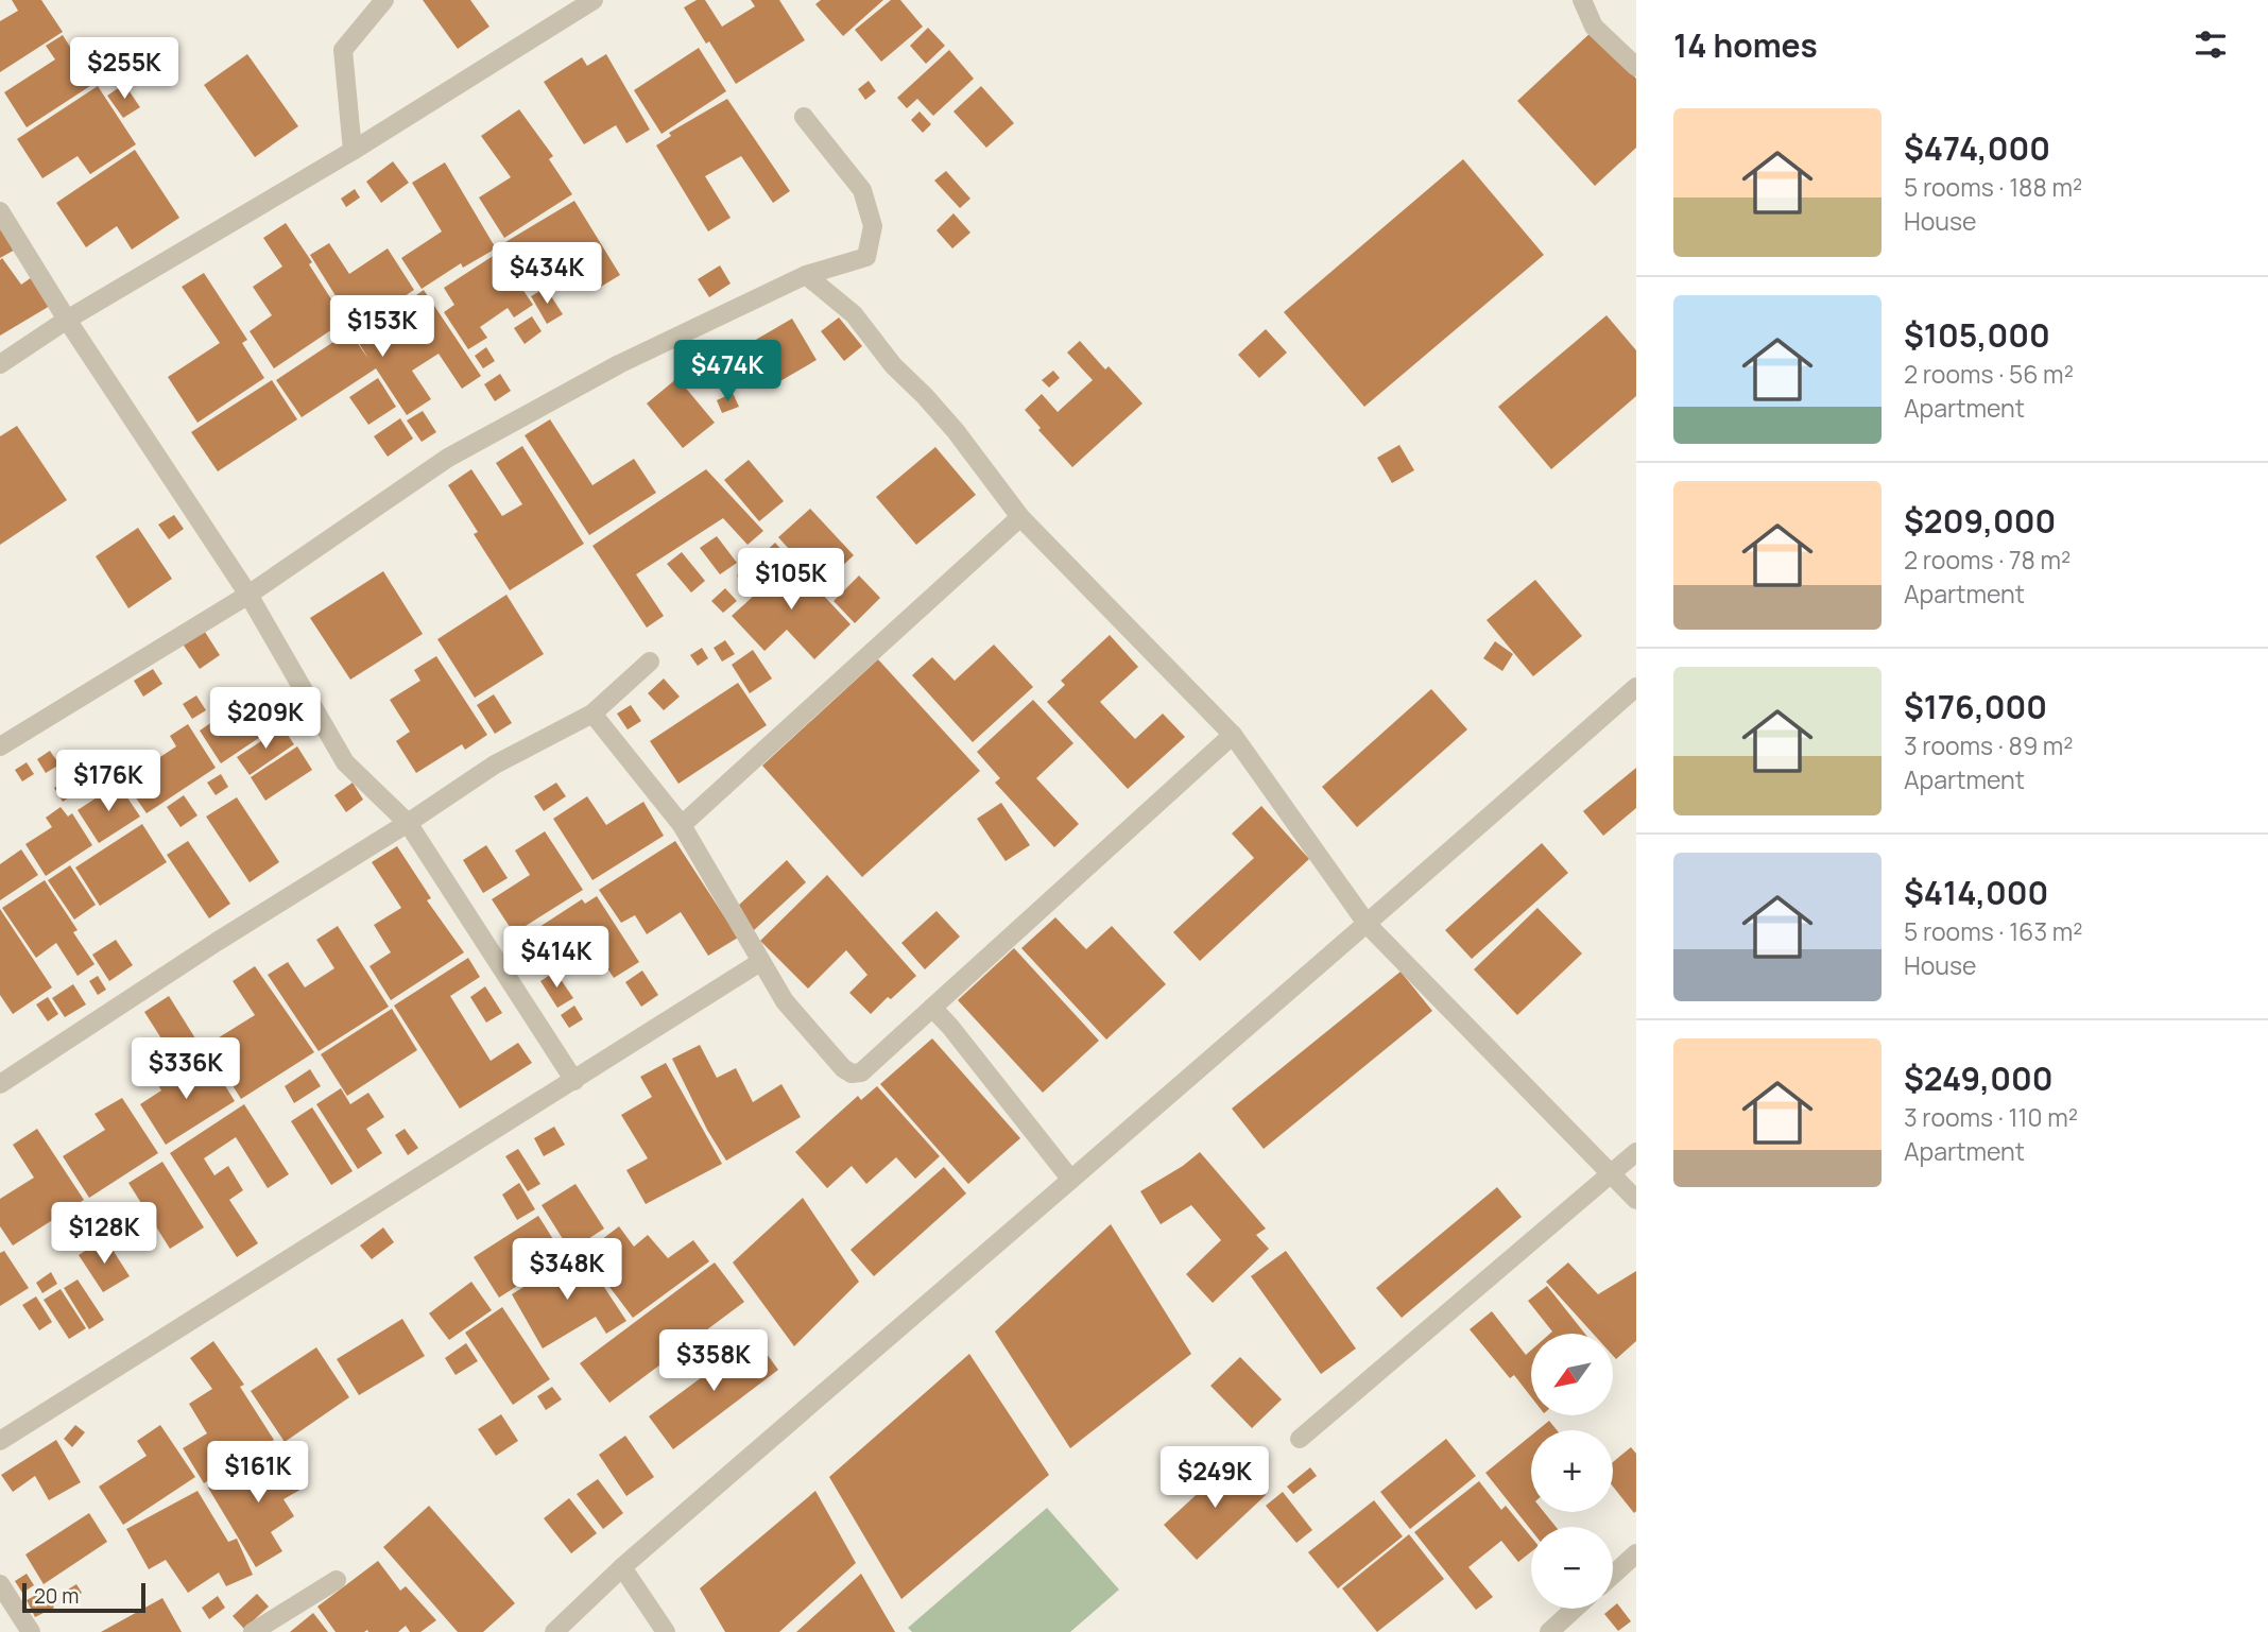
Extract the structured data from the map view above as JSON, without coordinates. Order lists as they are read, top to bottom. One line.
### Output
{"scale_bar":"20 m","north":"bottom left","page":{"heading":"14 homes","price":["$255K","$434K","$153K","$474K","$105K","$209K","$176K","$414K","$336K","$128K","$348K","$358K","$161K","$249K"],"list":[{"name":"$474,000","note":"5 rooms · 188 m² · House"},{"name":"$105,000","note":"2 rooms · 56 m² · Apartment"},{"name":"$209,000","note":"2 rooms · 78 m² · Apartment"},{"name":"$176,000","note":"3 rooms · 89 m² · Apartment"},{"name":"$414,000","note":"5 rooms · 163 m² · House"},{"name":"$249,000","note":"3 rooms · 110 m² · Apartment"}],"map_buttons":["+","−"],"scale":"20 m"}}
